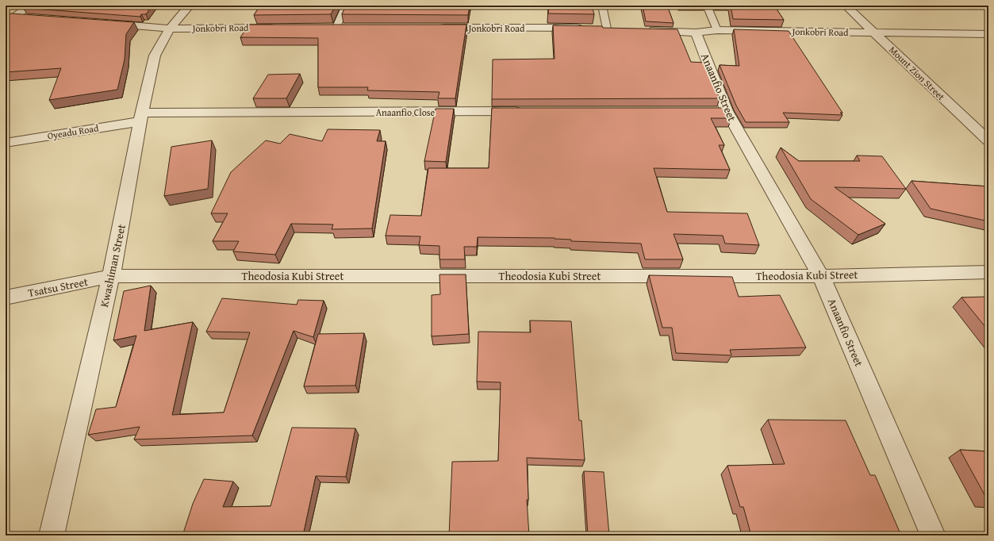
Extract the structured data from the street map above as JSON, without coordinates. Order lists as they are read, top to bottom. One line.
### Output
{"streets":{"street":["Jonkobri Road","Mount Zion Street","Anaanfio Street","Anaanfio Close","Oyeadu Road","Kwashiman Street","Theodosia Kubi Street","Tsatsu Street"]},"crossings":[["Jonkobri Road","Mount Zion Street"],["Jonkobri Road","Anaanfio Street"],["Jonkobri Road","Kwashiman Street"],["Anaanfio Street","Theodosia Kubi Street"],["Anaanfio Close","Oyeadu Road"],["Anaanfio Close","Kwashiman Street"],["Oyeadu Road","Kwashiman Street"],["Kwashiman Street","Theodosia Kubi Street"],["Kwashiman Street","Tsatsu Street"],["Theodosia Kubi Street","Tsatsu Street"]]}
